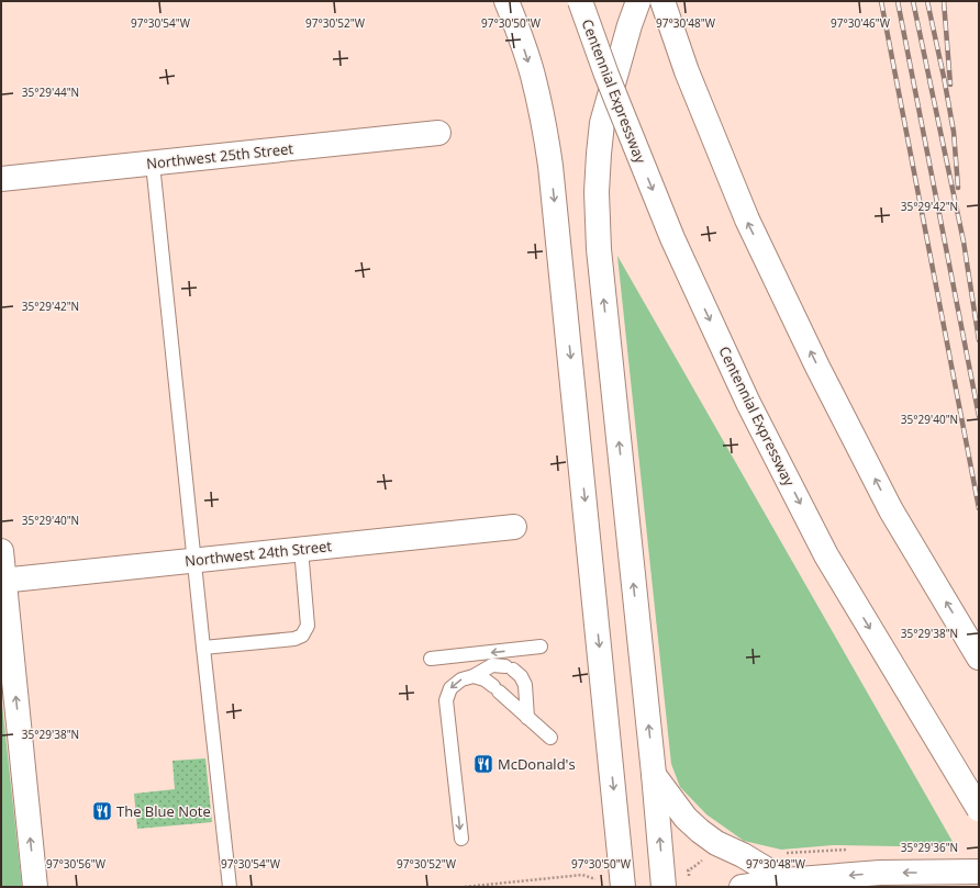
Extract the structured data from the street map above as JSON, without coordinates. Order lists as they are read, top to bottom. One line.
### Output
{"streets":{"main road":["Centennial Expressway","Northwest 25th Street","Northwest 24th Street"]},"places":{"restaurant":["McDonald's","The Blue Note"]},"coordinates":["97°30'54\"W","97°30'52\"W","97°30'50\"W","97°30'48\"W","97°30'46\"W","35°29'44\"N","35°29'42\"N","35°29'40\"N","35°29'38\"N","35°29'36\"N","97°30'56\"W"]}
